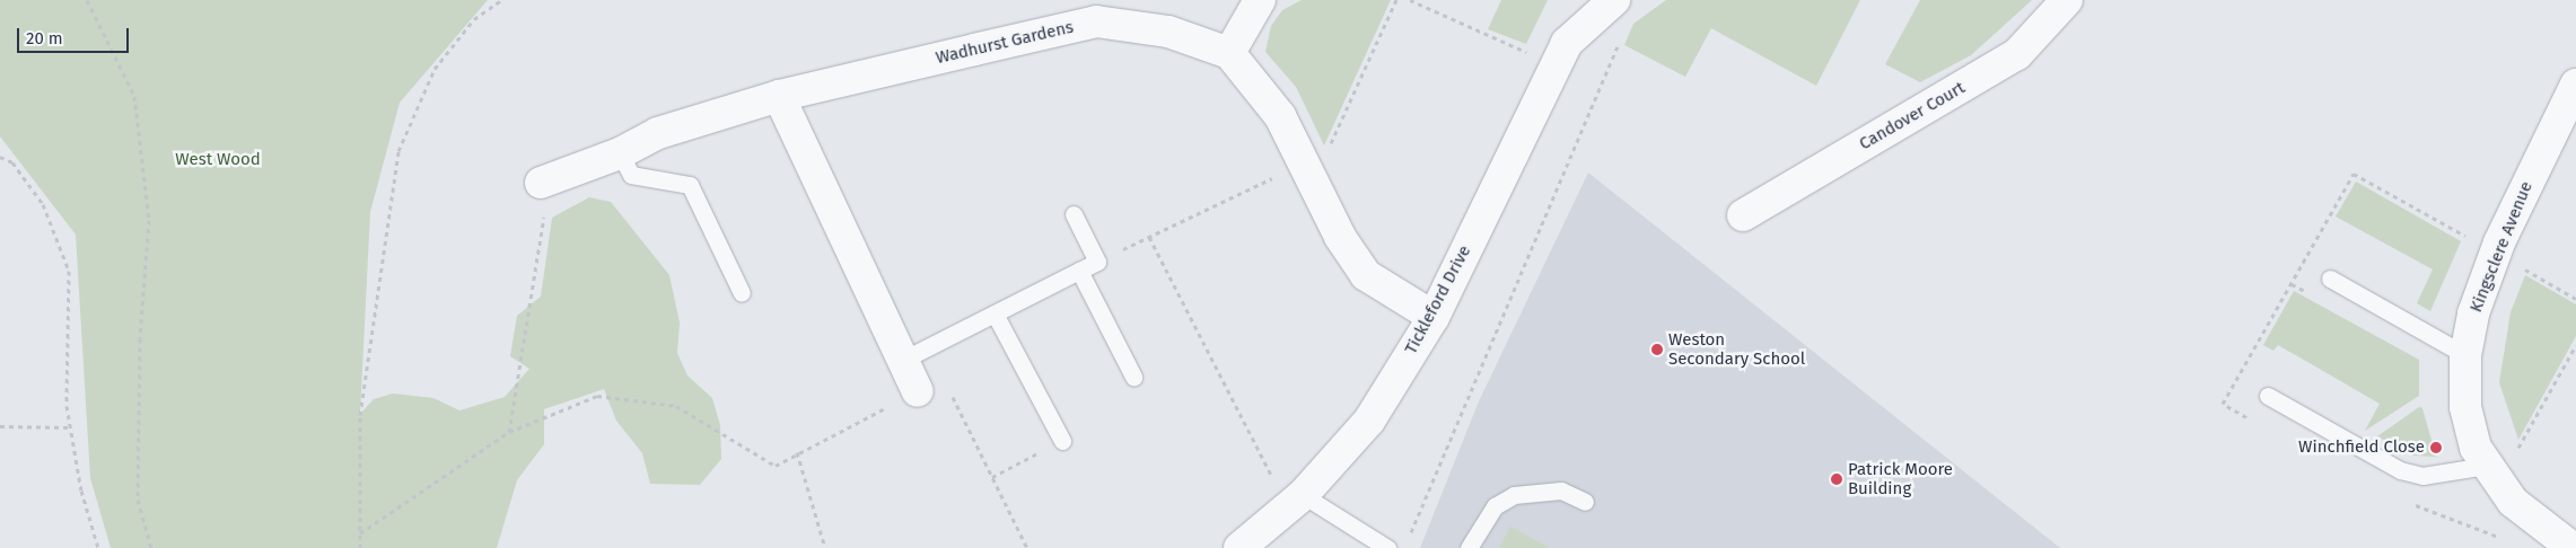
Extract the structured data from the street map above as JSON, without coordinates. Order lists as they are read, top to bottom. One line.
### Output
{"streets":{"street":["Wadhurst Gardens","Candover Court","Kingsclere Avenue","Tickleford Drive"]},"parks":["West Wood"],"places":["Weston Secondary School","Winchfield Close","Patrick Moore Building"],"scale_bar":"20 m"}
